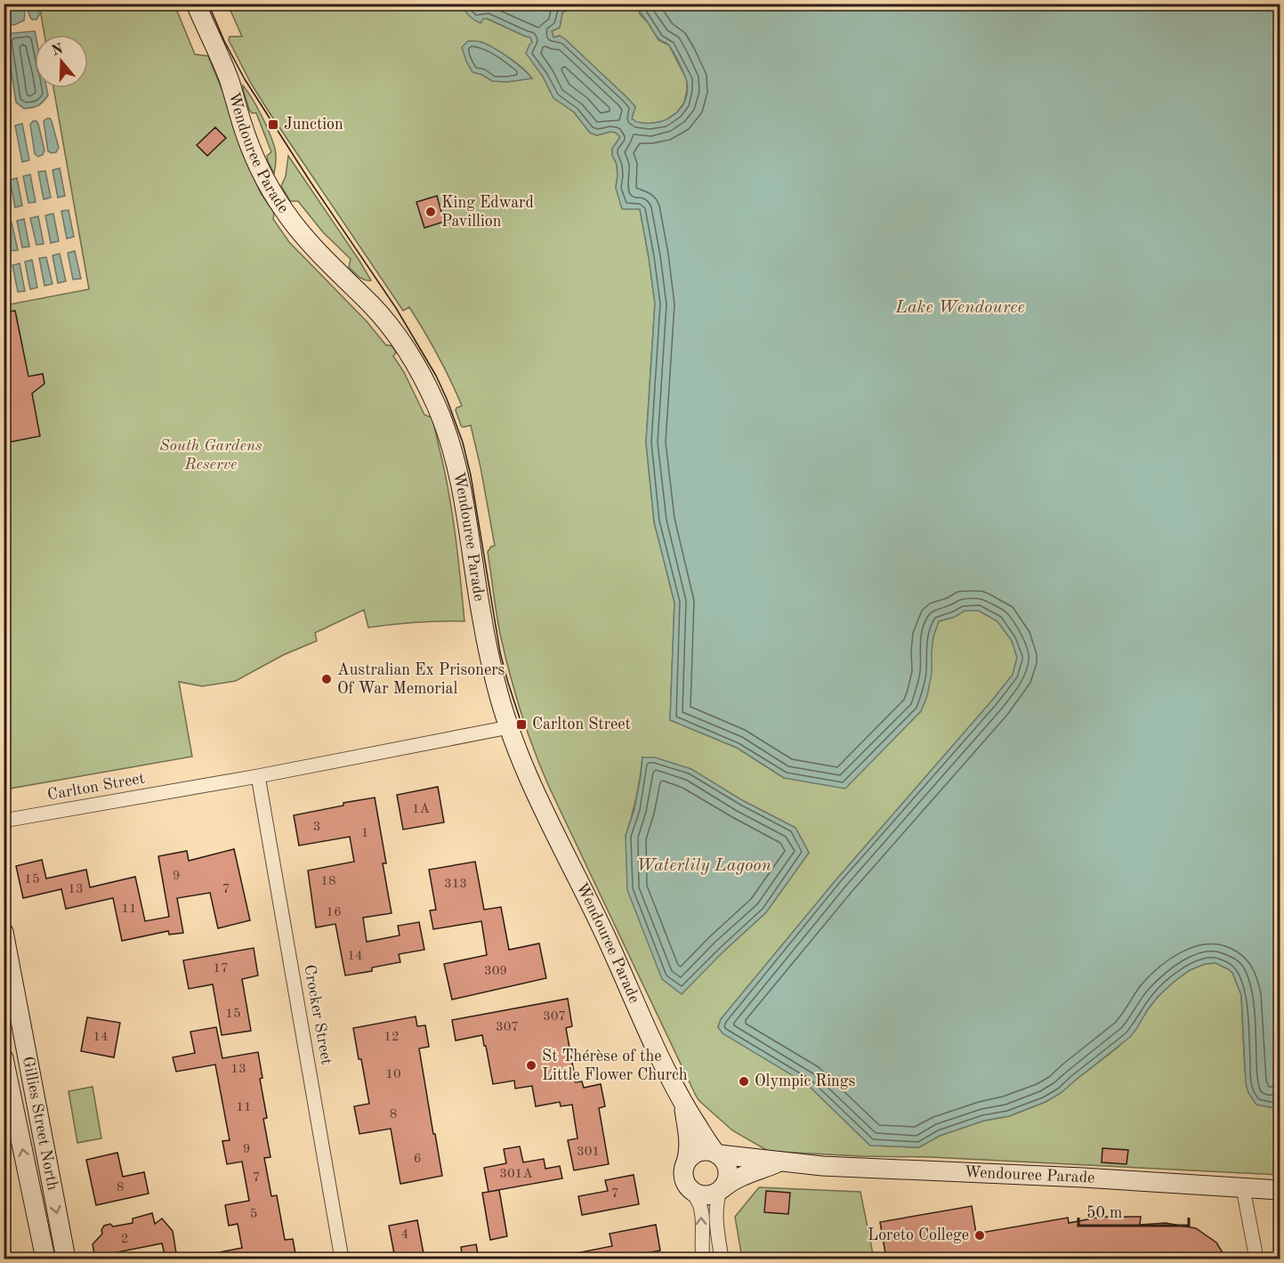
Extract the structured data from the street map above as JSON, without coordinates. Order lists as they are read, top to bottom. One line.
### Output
{"streets":{"street":["Wendouree Parade","Carlton Street","Crocker Street","Gillies Street North"]},"crossings":[["Wendouree Parade","Carlton Street"],["Carlton Street","Crocker Street"]],"water":["Lake Wendouree","Waterlily Lagoon"],"parks":["South Gardens Reserve"],"places":{"transit":["Junction","Carlton Street"],"other":["King Edward Pavillion","Australian Ex Prisoners Of War Memorial","St Thérèse of the Little Flower Church","Olympic Rings","Loreto College"]},"house_numbers":["1A","3","1","9","15","18","313","13","7","11","16","14","17","309","15","307","307","14","12","13","10","11","8","9","301","6","301A","7","8","7","5","4","2"],"scale_bar":"50 m","north":"top"}
